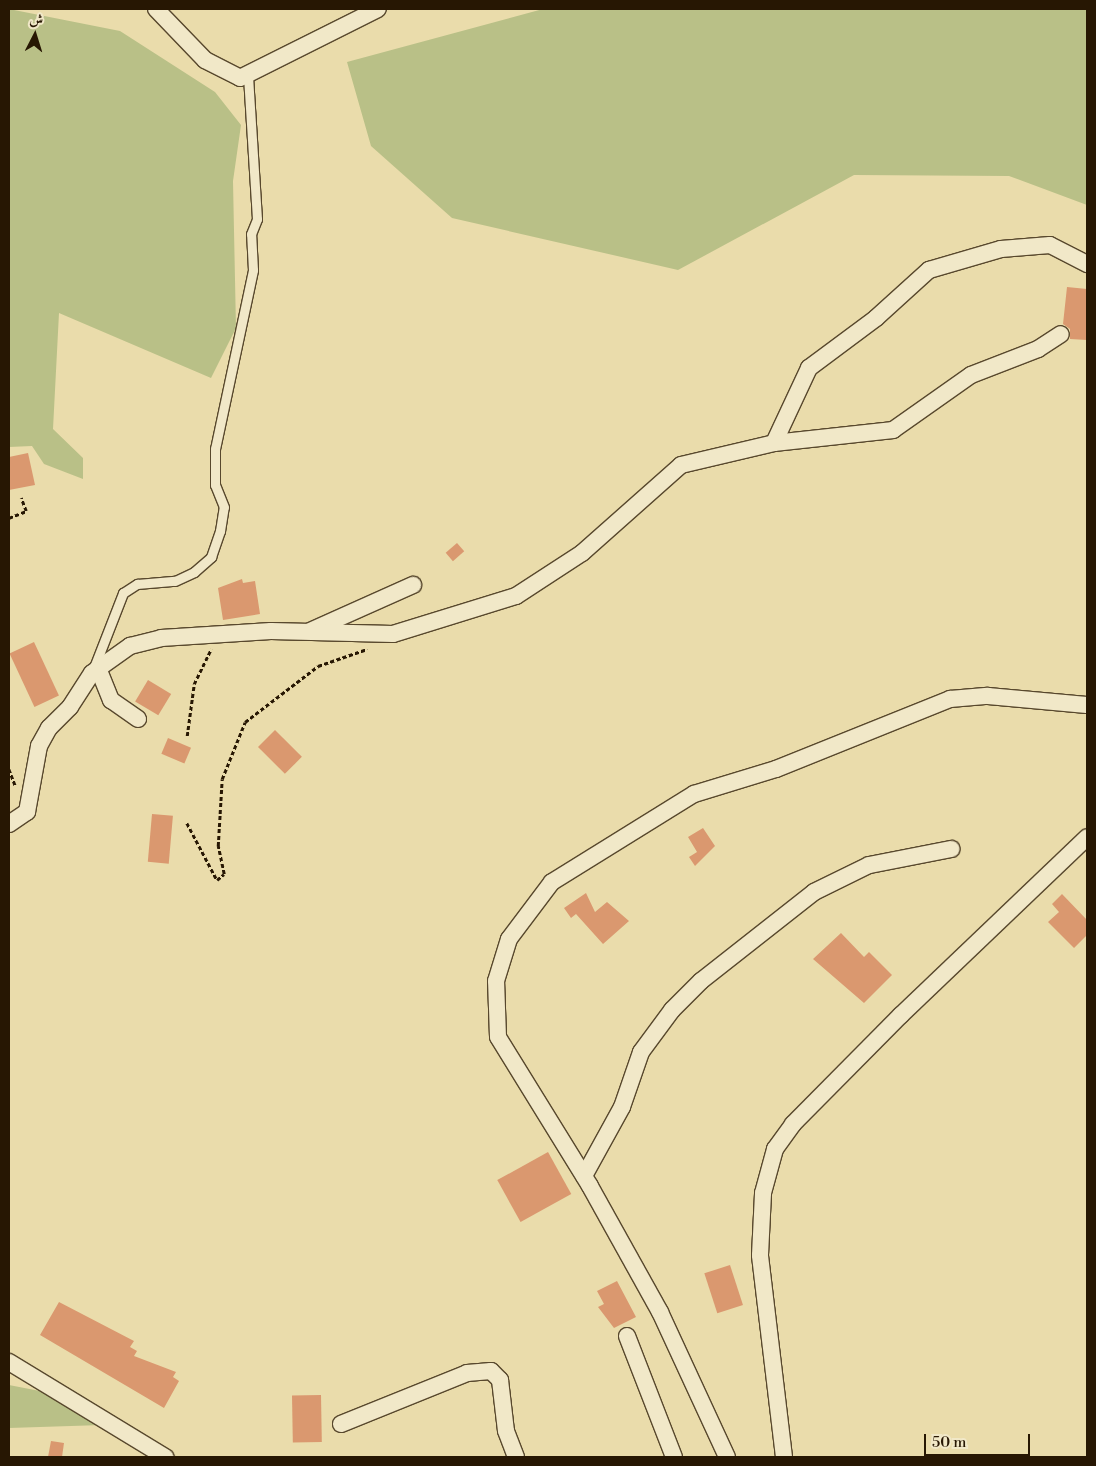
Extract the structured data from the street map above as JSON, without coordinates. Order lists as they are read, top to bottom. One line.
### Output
{"scale_bar":"50 m","north":"top"}
